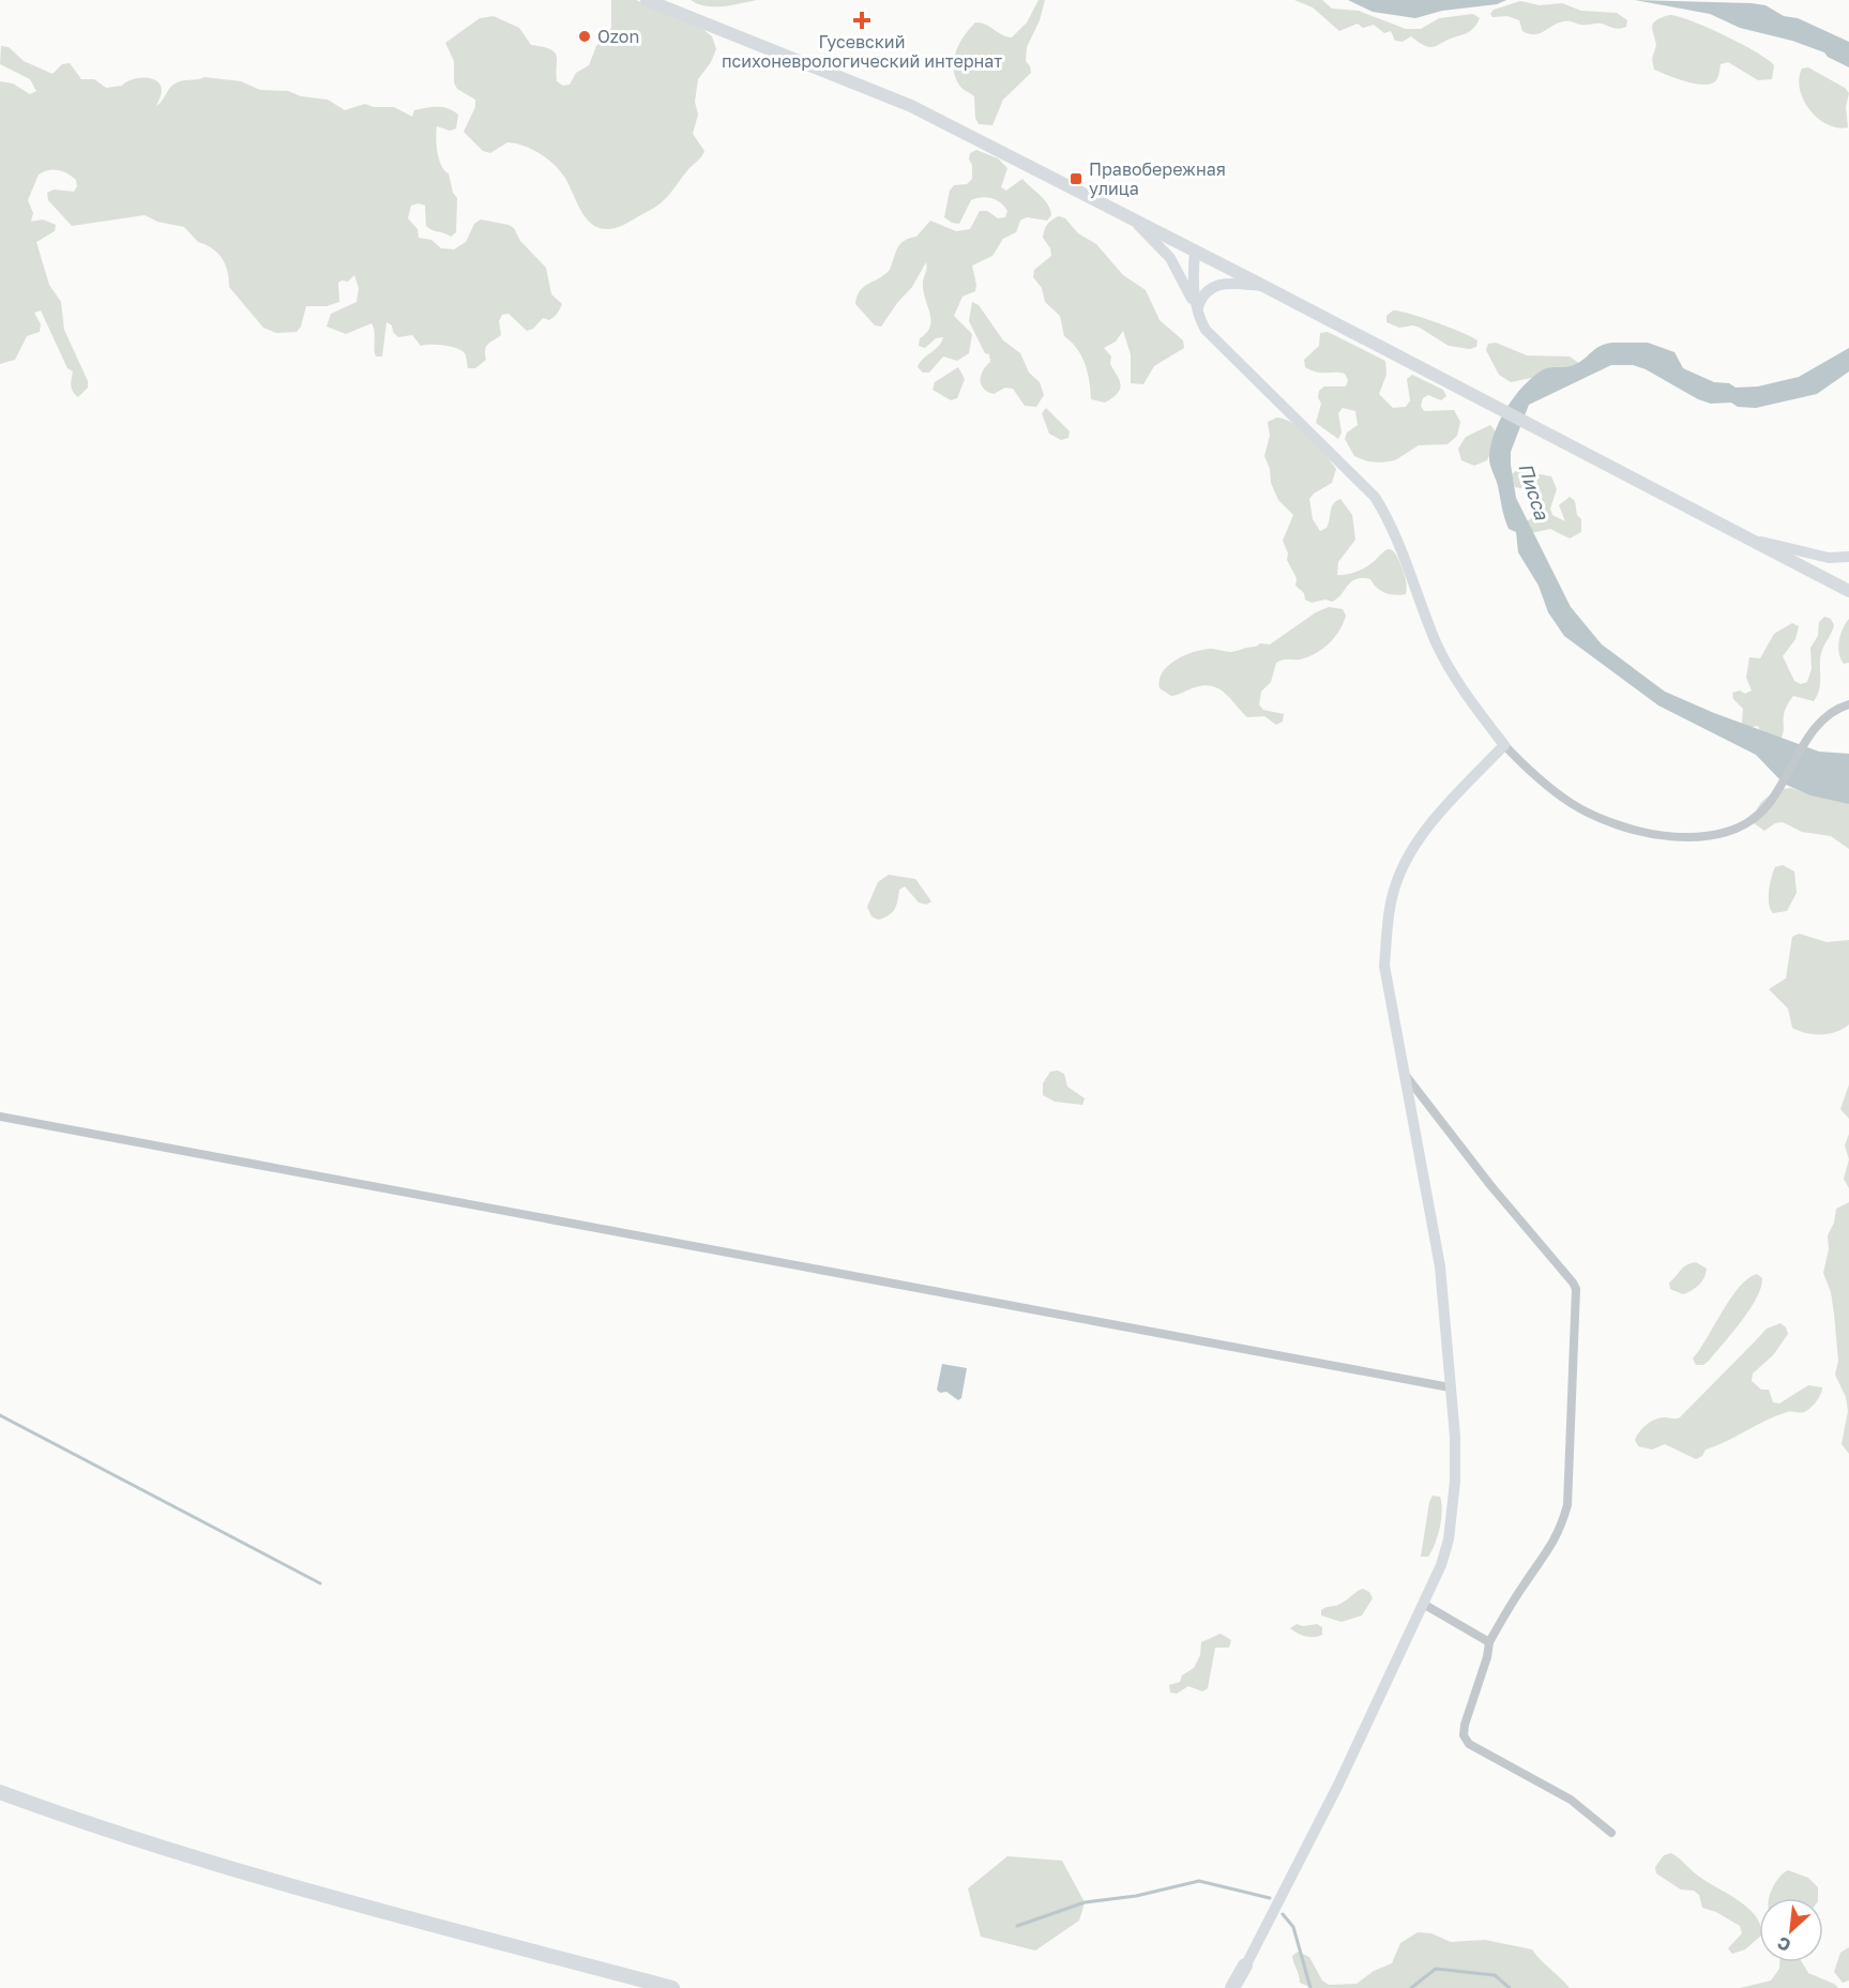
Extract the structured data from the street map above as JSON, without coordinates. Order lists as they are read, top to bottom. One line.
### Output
{"water":["Писса"],"places":{"health":["Гусевский психоневрологический интернат"],"other":["Ozon"],"transit":["Правобережная улица"]},"north":"bottom left"}
